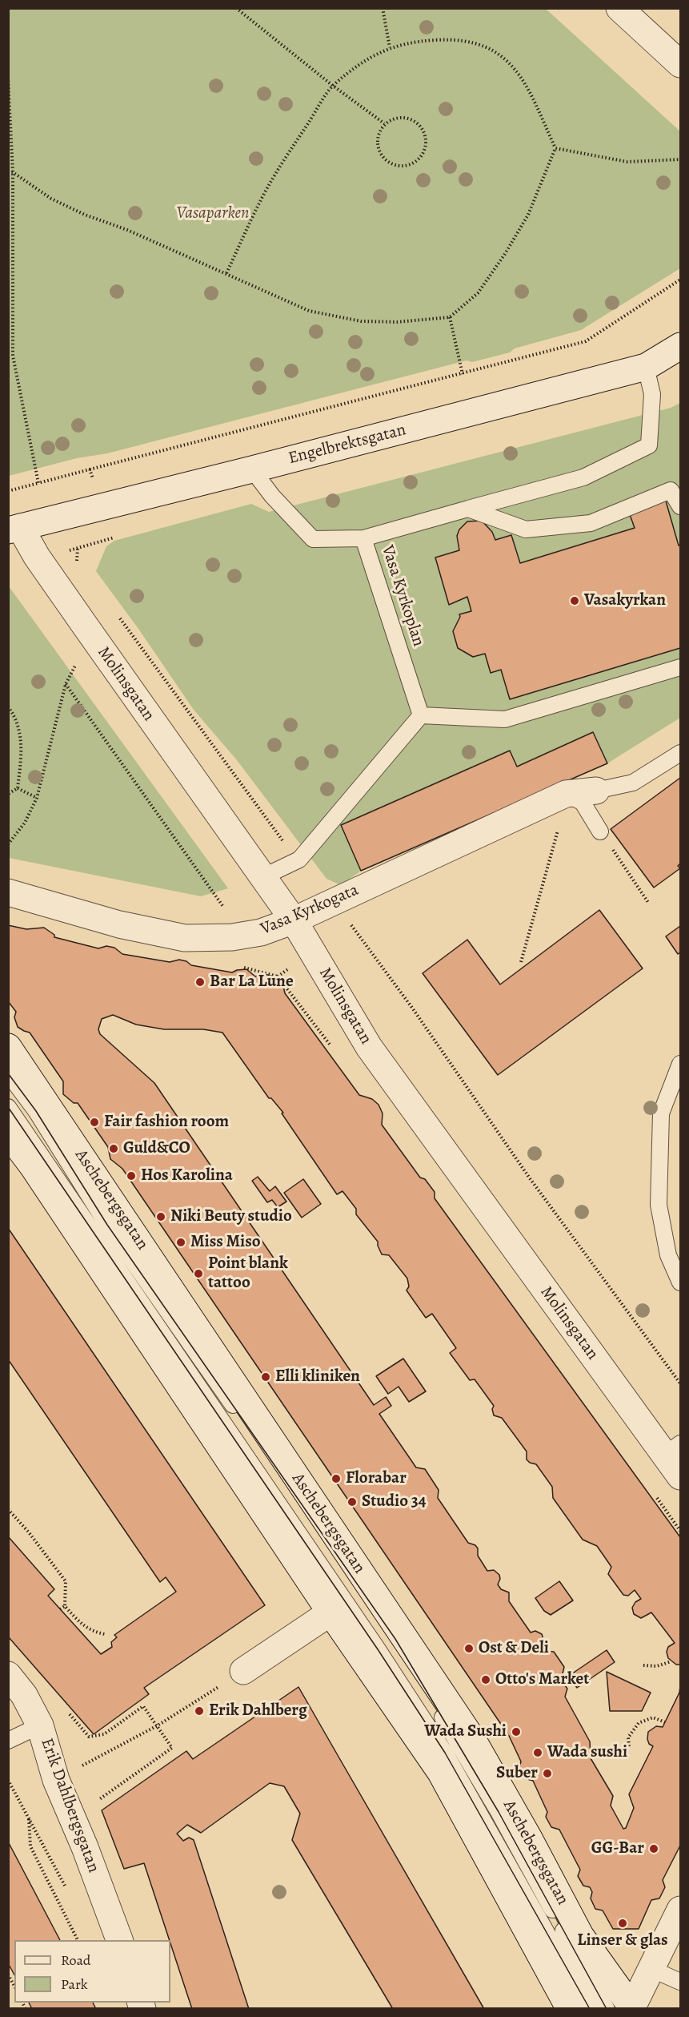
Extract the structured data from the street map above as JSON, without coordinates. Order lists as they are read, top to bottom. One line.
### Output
{"streets":{"street":["Engelbrektsgatan","Molinsgatan","Vasa Kyrkogata","Aschebergsgatan","Erik Dahlbergsgatan"],"lane":["Vasa Kyrkoplan"]},"crossings":[["Engelbrektsgatan","Vasa Kyrkoplan"],["Engelbrektsgatan","Molinsgatan"],["Molinsgatan","Vasa Kyrkogata"]],"parks":["Vasaparken"],"places":["Vasakyrkan","Bar La Lune","Fair fashion room","Guld&CO","Hos Karolina","Niki Beuty studio","Miss Miso","Point blank tattoo","Elli kliniken","Florabar","Studio 34","Ost & Deli","Otto's Market","Erik Dahlberg","Wada Sushi","Wada sushi","Suber","GG-Bar","Linser & glas"],"legend":["Road","Park"]}
